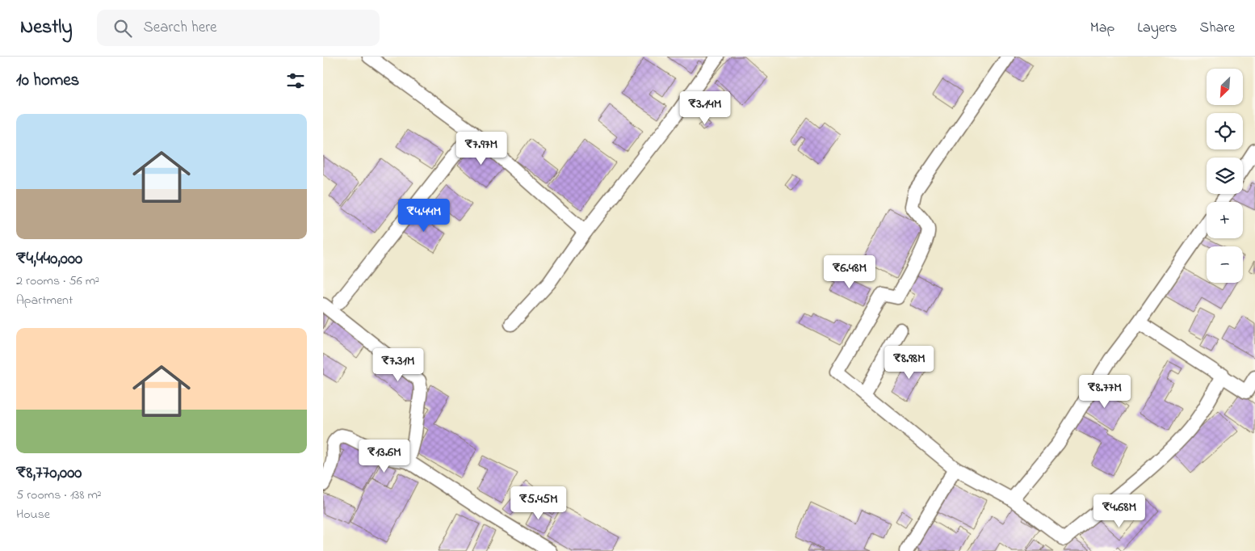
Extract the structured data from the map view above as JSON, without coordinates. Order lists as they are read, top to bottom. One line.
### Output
{"north":"bottom left","page":{"header":"Nestly","search":"Search here","nav":["Map","Layers","Share"],"heading":"10 homes","map_buttons":["+","−"],"price":["₹3.14M","₹7.97M","₹4.44M","₹6.48M","₹8.98M","₹7.31M","₹8.77M","₹13.6M","₹5.45M","₹4.68M"],"list":[{"name":"₹4,440,000","note":"2 rooms · 56 m² · Apartment"},{"name":"₹8,770,000","note":"5 rooms · 138 m² · House"}]}}
